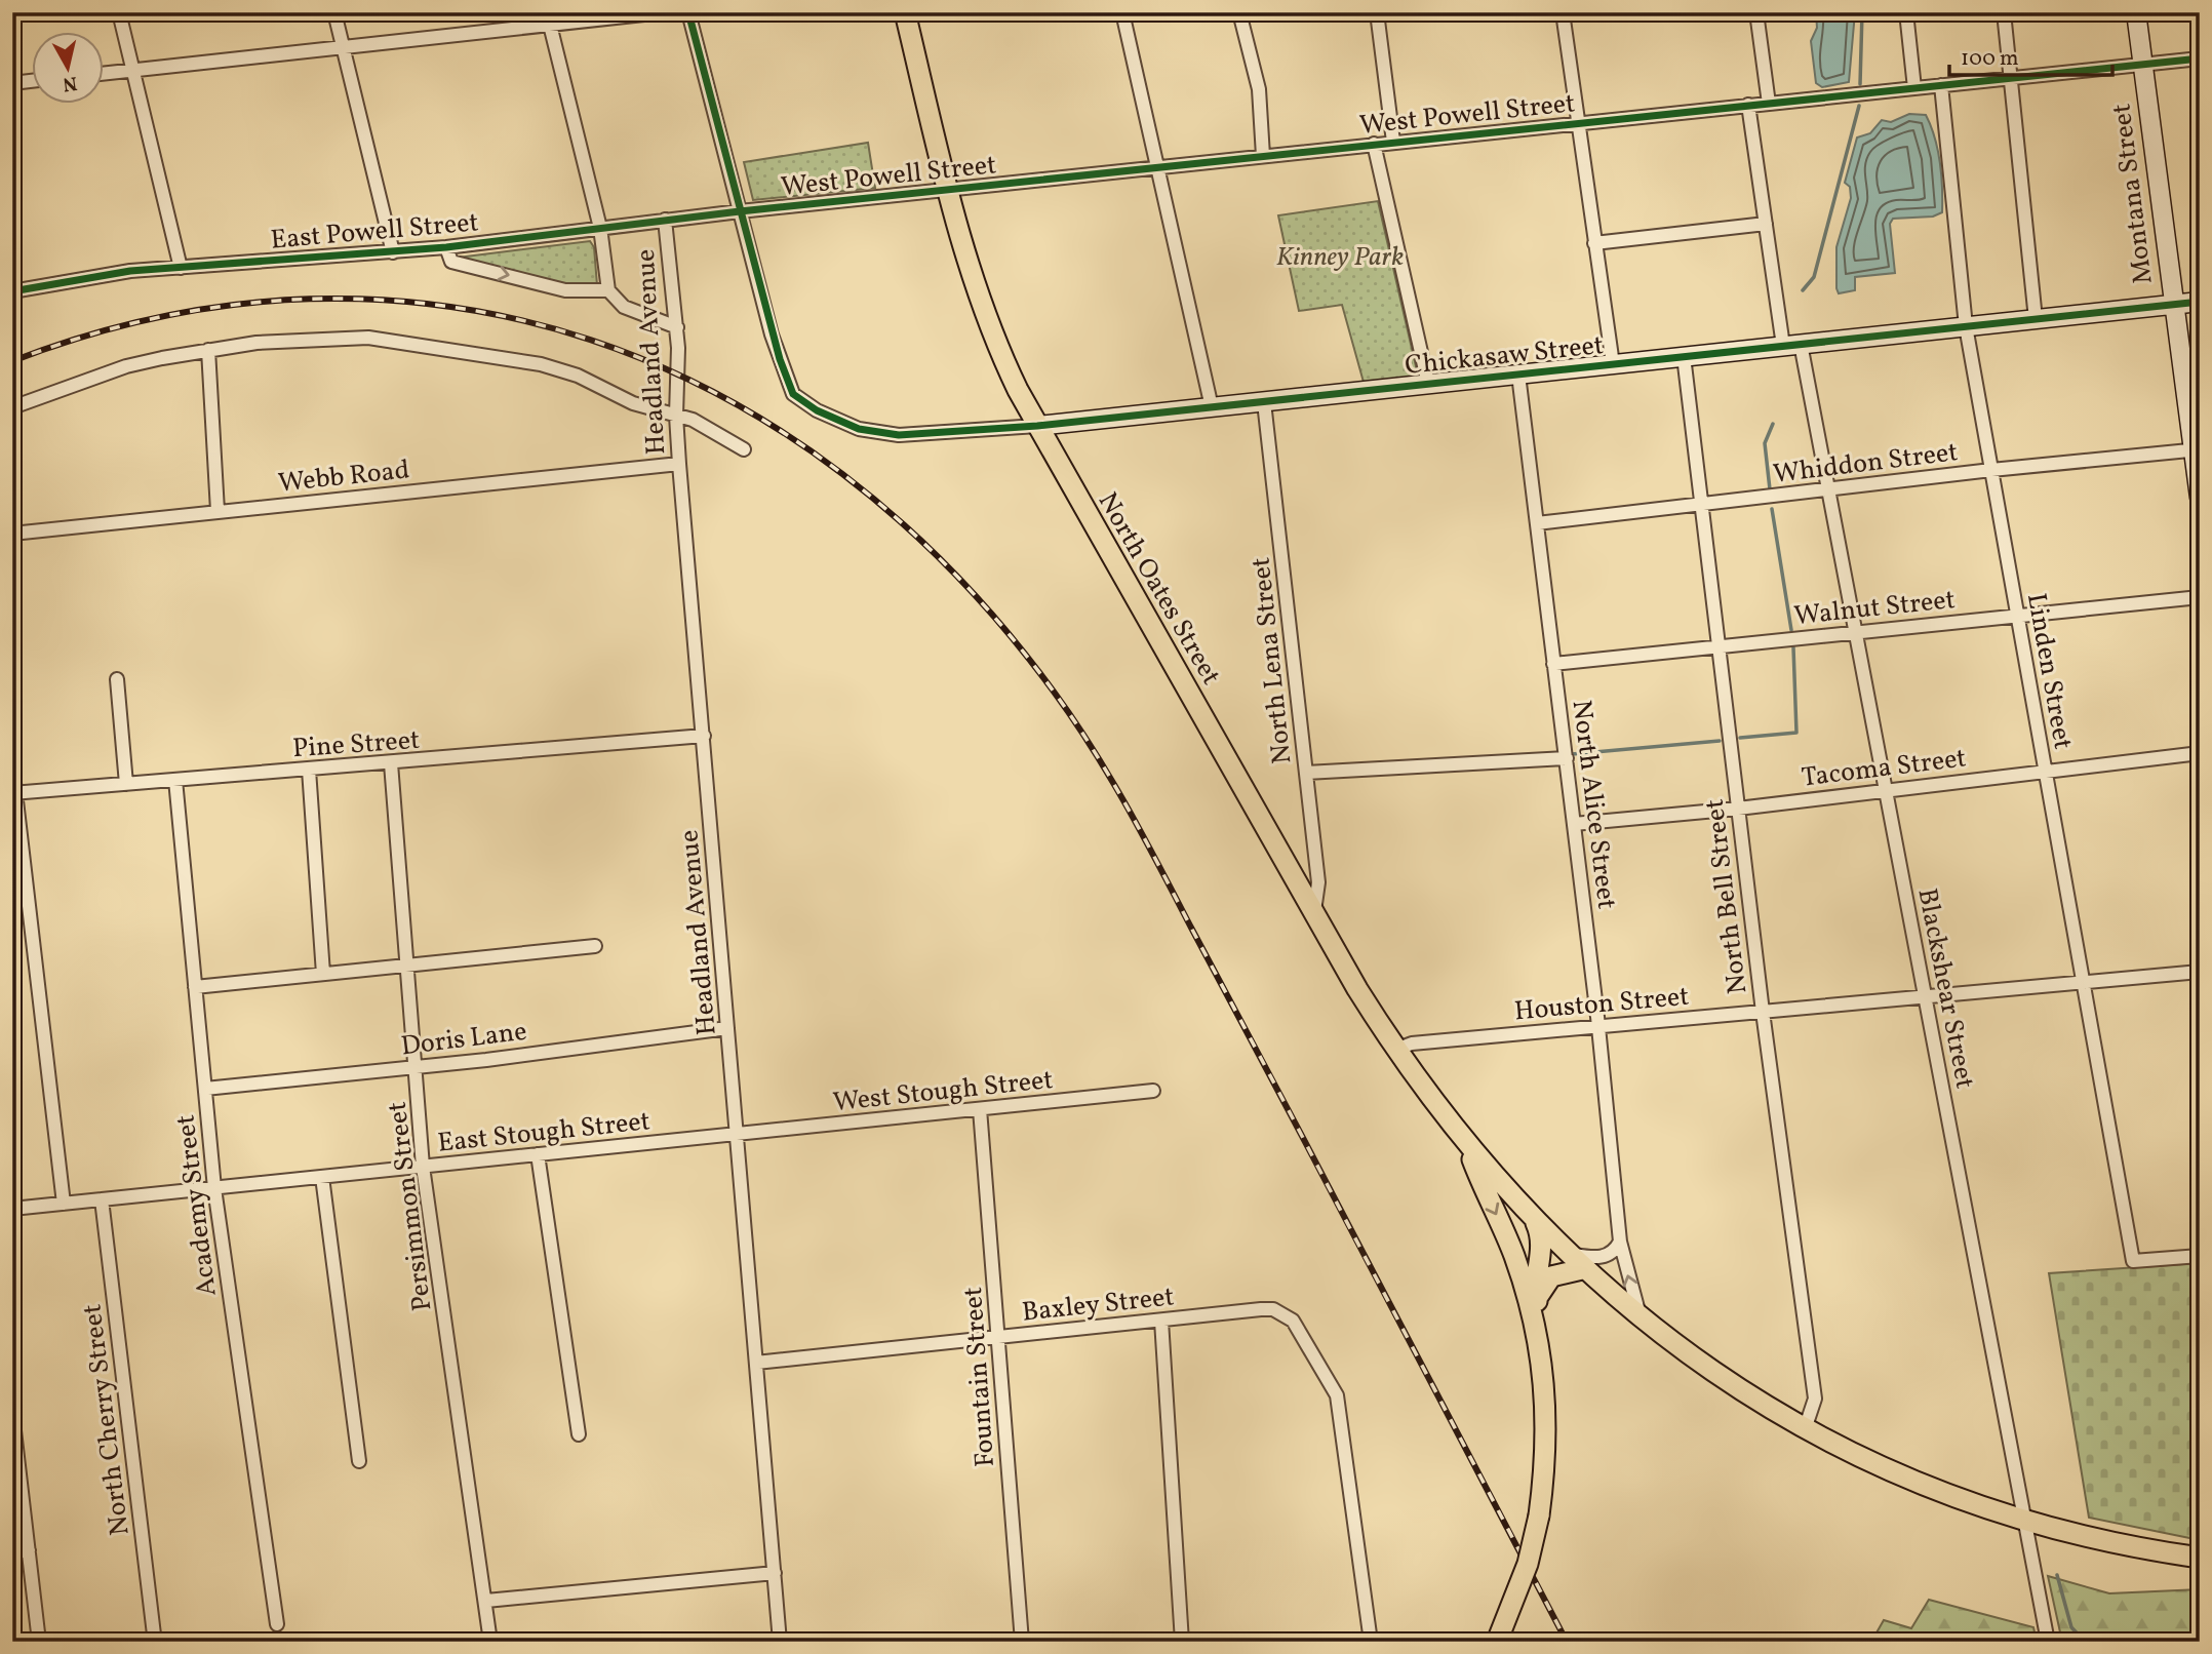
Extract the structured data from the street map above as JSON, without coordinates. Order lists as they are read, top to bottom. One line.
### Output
{"streets":{"main road":["North Oates Street"],"street":["West Powell Street","Montana Street","East Powell Street","Headland Avenue","Chickasaw Street","Whiddon Street","Webb Road","Walnut Street","North Lena Street","Linden Street","Pine Street","Tacoma Street","North Alice Street","North Bell Street","Blackshear Street","Houston Street","Doris Lane","West Stough Street","East Stough Street","Academy Street","Persimmon Street","Baxley Street","Fountain Street","North Cherry Street"]},"crossings":[["West Powell Street","Montana Street"],["West Powell Street","East Powell Street"],["West Powell Street","Chickasaw Street"],["West Powell Street","North Oates Street"],["West Powell Street","Linden Street"],["West Powell Street","Blackshear Street"],["Montana Street","Chickasaw Street"],["Montana Street","Whiddon Street"],["East Powell Street","Headland Avenue"],["East Powell Street","Chickasaw Street"],["Headland Avenue","Webb Road"],["Headland Avenue","Pine Street"],["Headland Avenue","Doris Lane"],["Headland Avenue","West Stough Street"],["Headland Avenue","East Stough Street"],["Headland Avenue","Baxley Street"],["Chickasaw Street","North Oates Street"],["Chickasaw Street","North Lena Street"],["Chickasaw Street","Linden Street"],["Chickasaw Street","North Alice Street"],["Chickasaw Street","North Bell Street"],["Chickasaw Street","Blackshear Street"],["Whiddon Street","Linden Street"],["Whiddon Street","North Alice Street"],["Whiddon Street","North Bell Street"],["Whiddon Street","Blackshear Street"],["North Oates Street","North Lena Street"],["North Oates Street","Houston Street"],["Walnut Street","Linden Street"],["Walnut Street","North Alice Street"],["Walnut Street","North Bell Street"],["Walnut Street","Blackshear Street"],["Linden Street","Tacoma Street"],["Linden Street","Houston Street"],["Pine Street","Academy Street"],["Pine Street","Persimmon Street"],["Tacoma Street","North Alice Street"],["Tacoma Street","North Bell Street"],["Tacoma Street","Blackshear Street"],["North Alice Street","Houston Street"],["North Bell Street","Houston Street"],["Blackshear Street","Houston Street"],["Doris Lane","Academy Street"],["Doris Lane","Persimmon Street"],["West Stough Street","East Stough Street"],["West Stough Street","Fountain Street"],["East Stough Street","Academy Street"],["East Stough Street","Persimmon Street"],["East Stough Street","North Cherry Street"],["Baxley Street","Fountain Street"]],"parks":["Kinney Park"],"scale_bar":"100 m","north":"bottom"}
